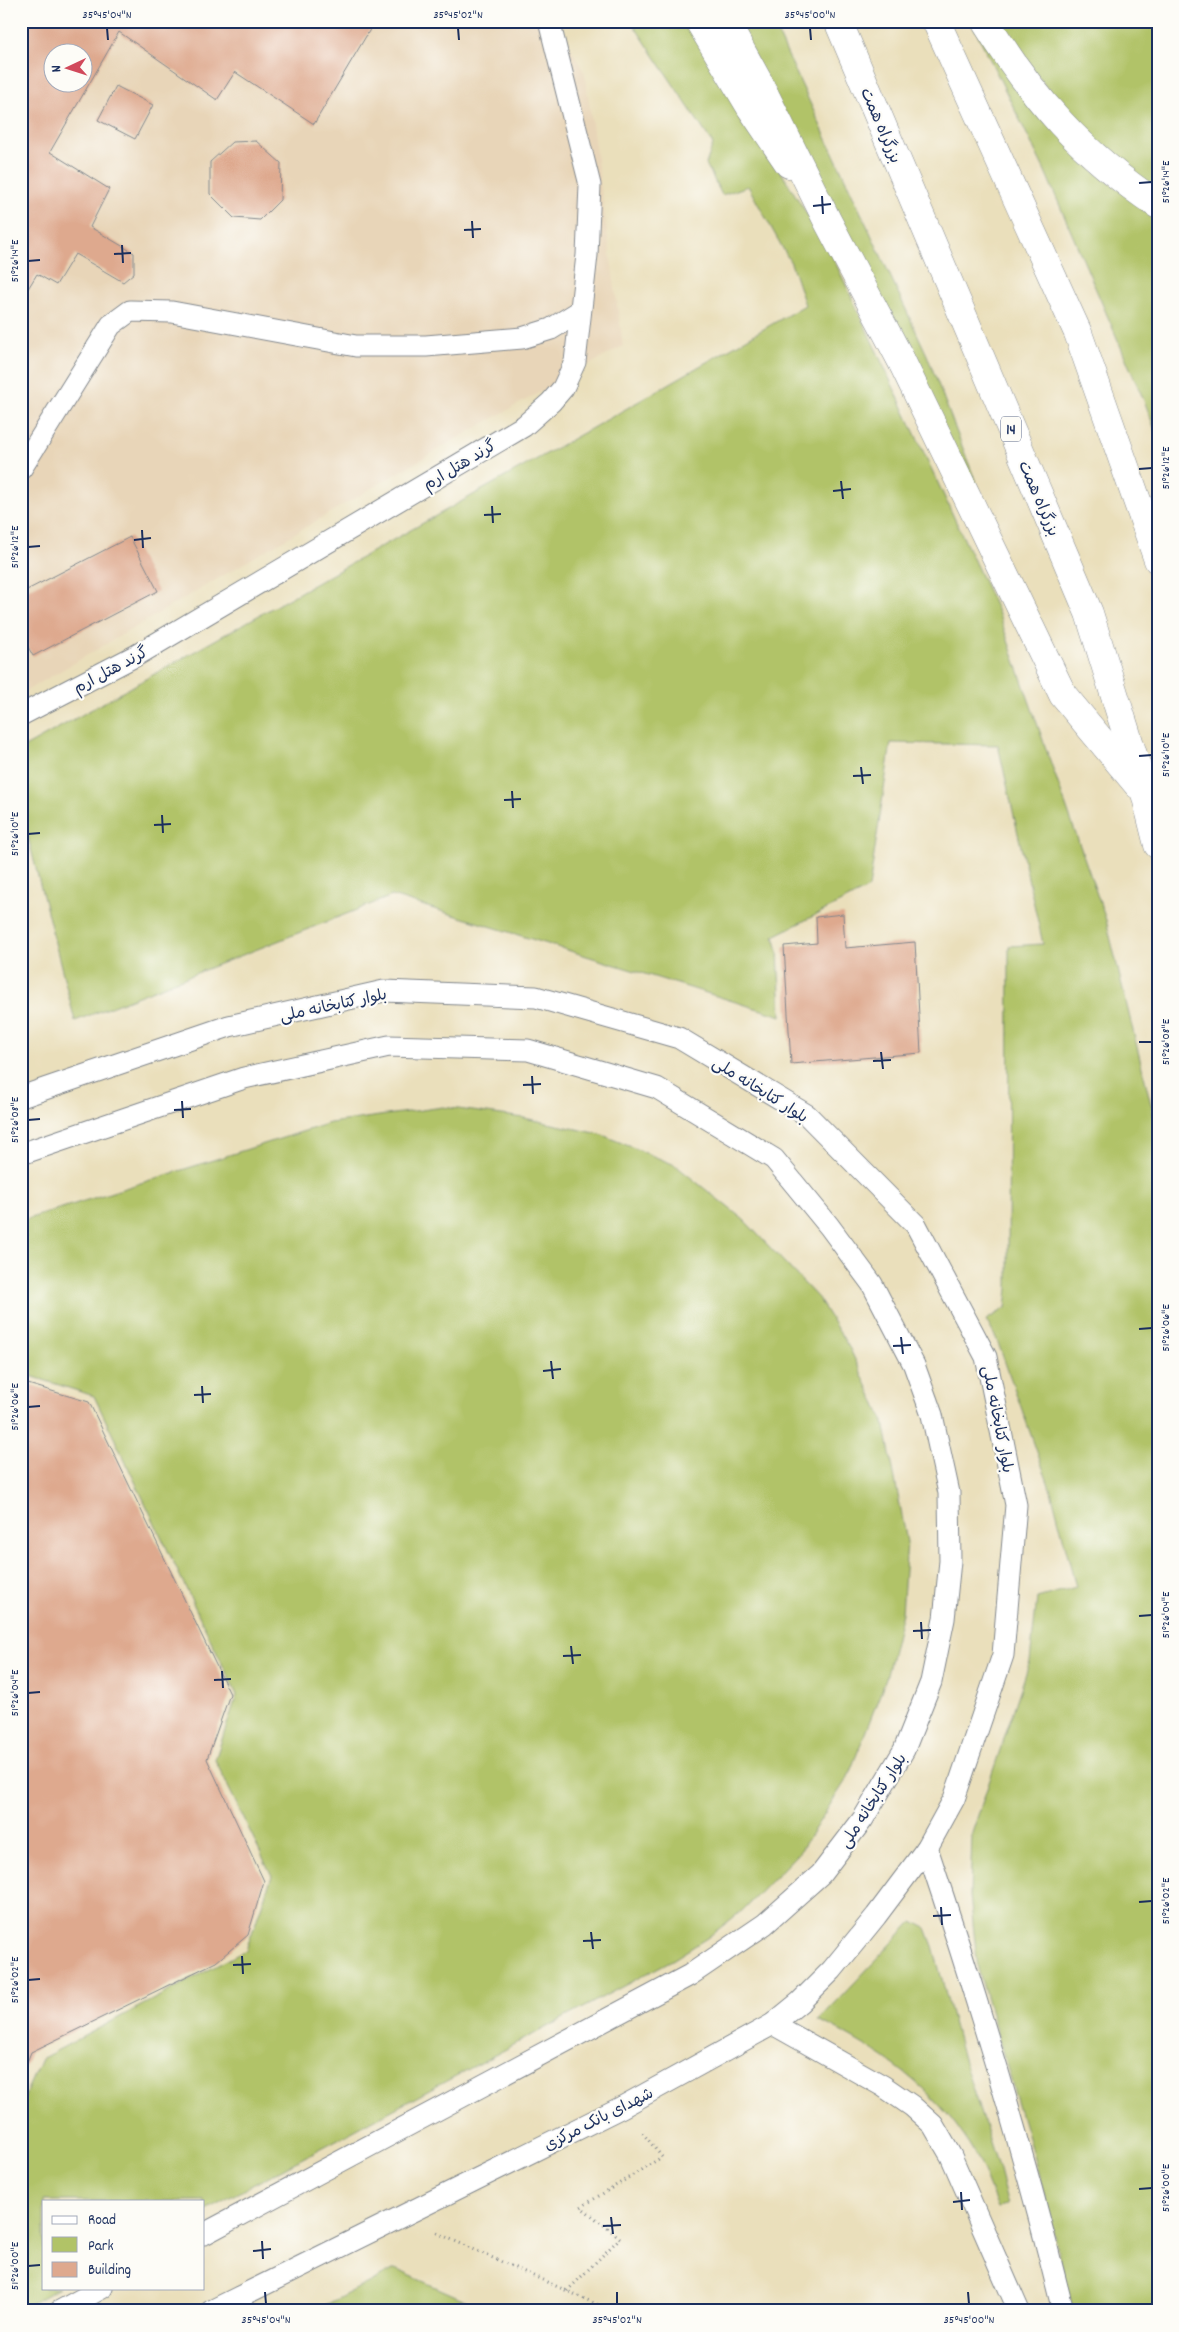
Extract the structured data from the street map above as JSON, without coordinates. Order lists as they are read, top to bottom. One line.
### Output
{"streets":{"main road":["بزرگراه همت","14"],"lane":["گرند هتل ارم","بلوار کتابخانه ملی","شهدای بانک مرکزی"]},"crossings":[["بلوار کتابخانه ملی","شهدای بانک مرکزی"]],"legend":["Road","Park","Building"],"north":"left","coordinates":["35°45'04\"N","35°45'02\"N","35°45'00\"N","51°26'14\"E","51°26'12\"E","51°26'10\"E","51°26'08\"E","51°26'06\"E","51°26'04\"E","51°26'02\"E","51°26'00\"E"]}
